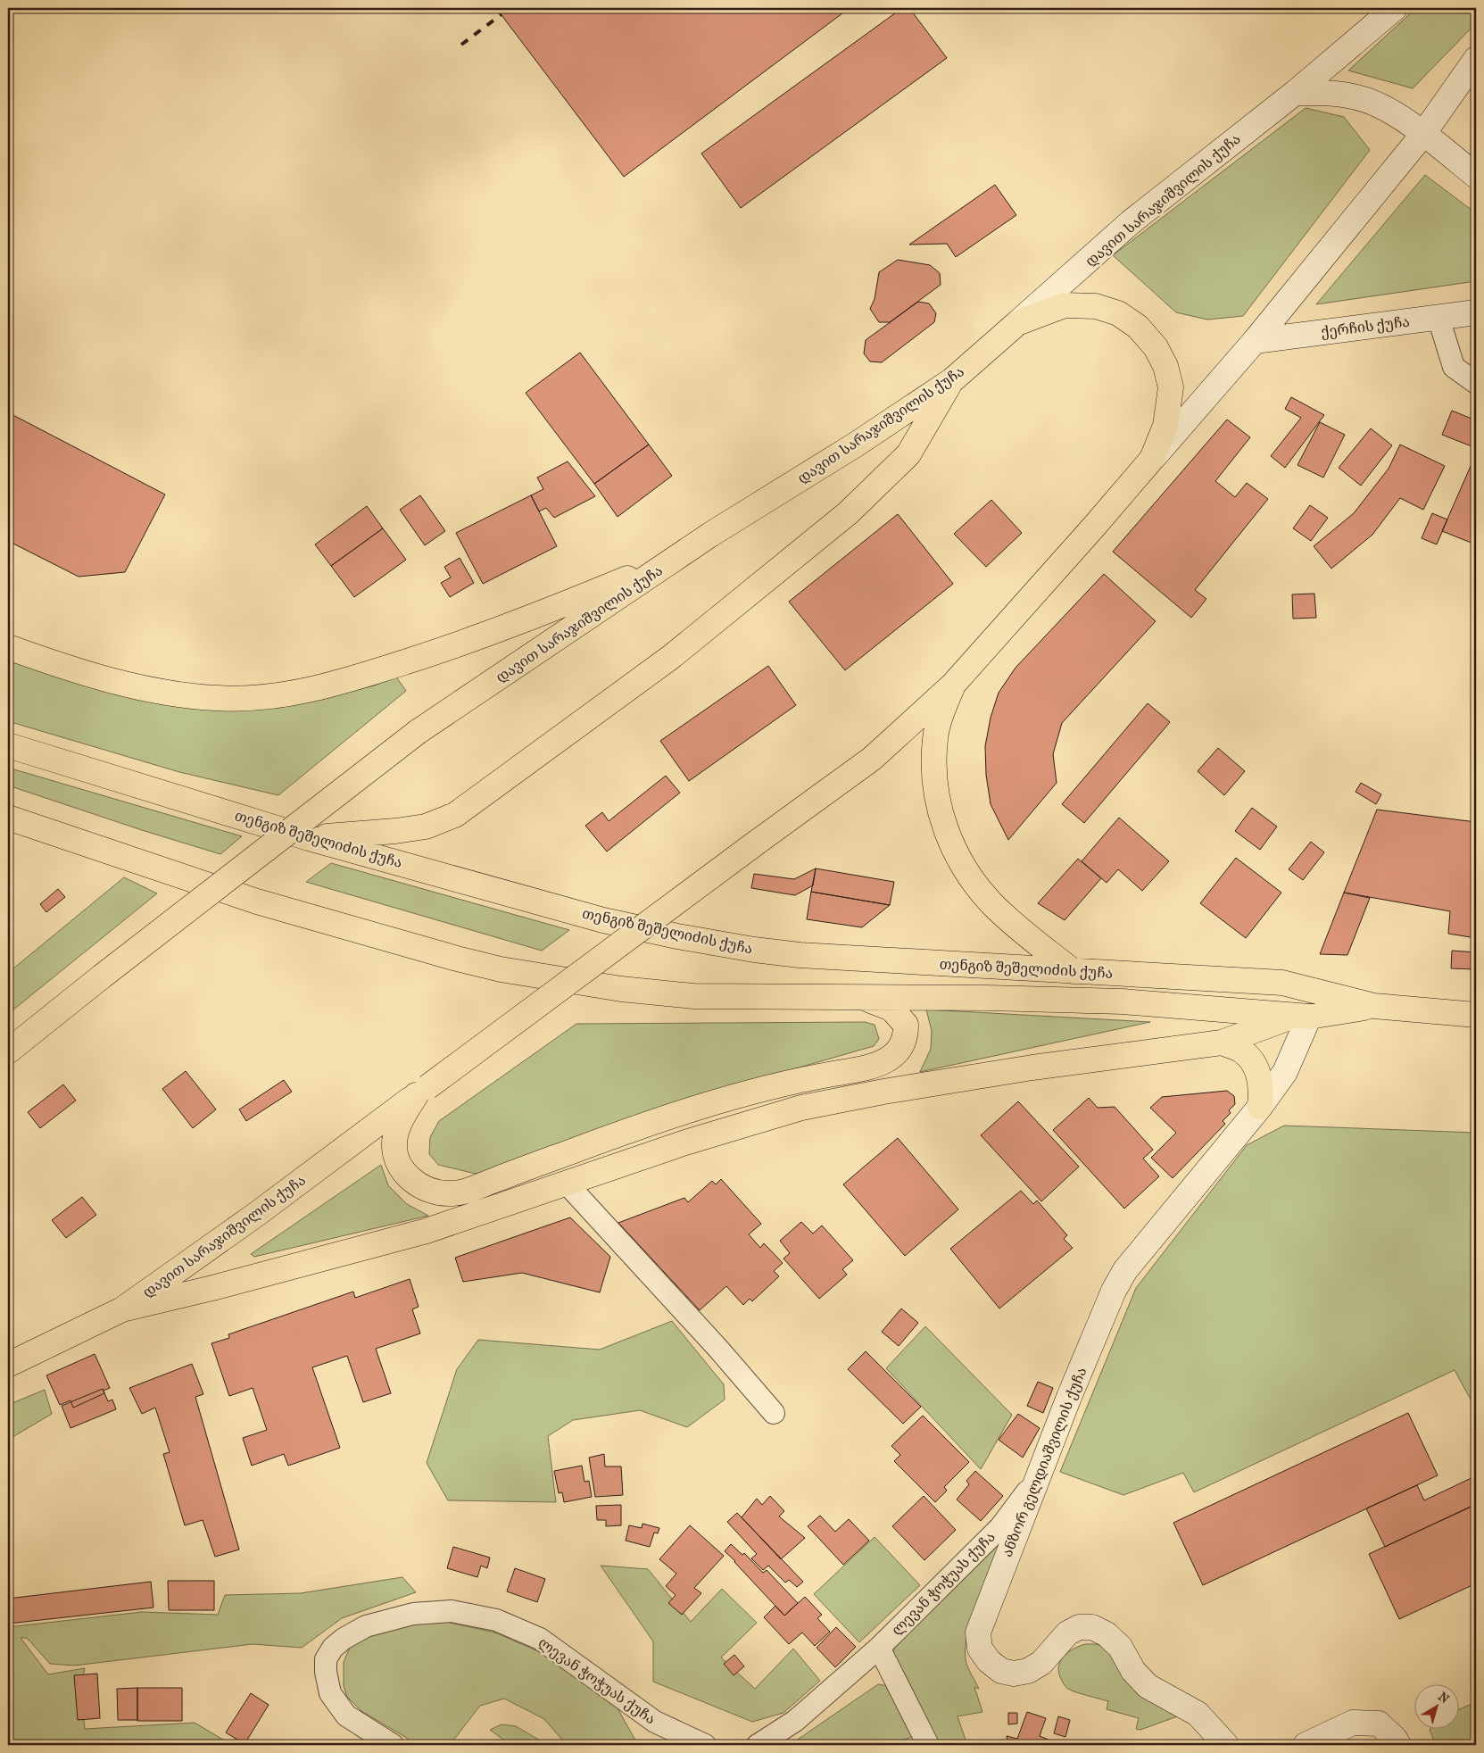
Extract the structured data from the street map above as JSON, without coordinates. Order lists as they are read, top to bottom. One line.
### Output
{"streets":{"main road":["დავით სარაჯიშვილის ქუჩა","ქერჩის ქუჩა","თენგიზ შეშელიძის ქუჩა","ანზორ გელდიაშვილის ქუჩა"],"street":["ლევან ჭოჭუას ქუჩა"]},"crossings":[["თენგიზ შეშელიძის ქუჩა","ანზორ გელდიაშვილის ქუჩა"],["ანზორ გელდიაშვილის ქუჩა","ლევან ჭოჭუას ქუჩა"]],"north":"top right"}
